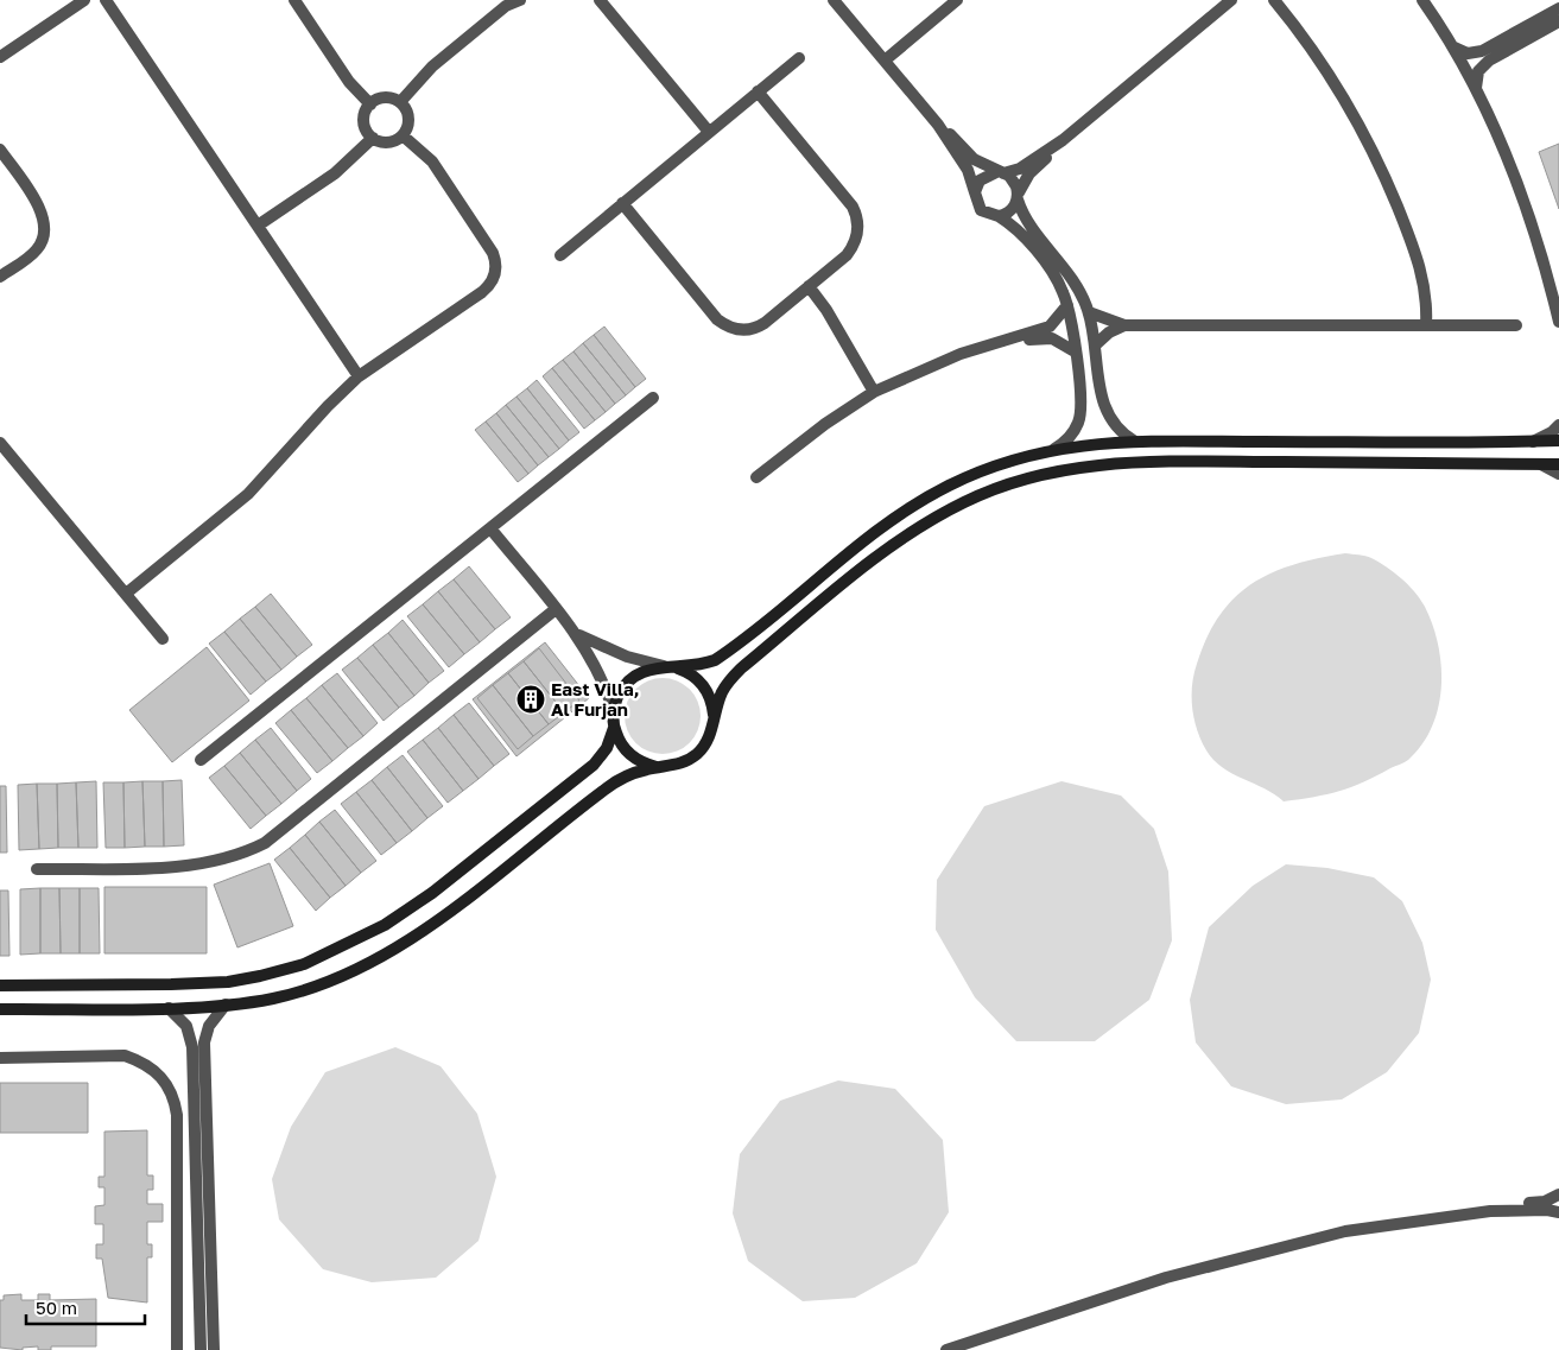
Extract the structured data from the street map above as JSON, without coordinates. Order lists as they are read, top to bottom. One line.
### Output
{"places":{"building":["East Villa, Al Furjan"]},"scale_bar":"50 m"}
